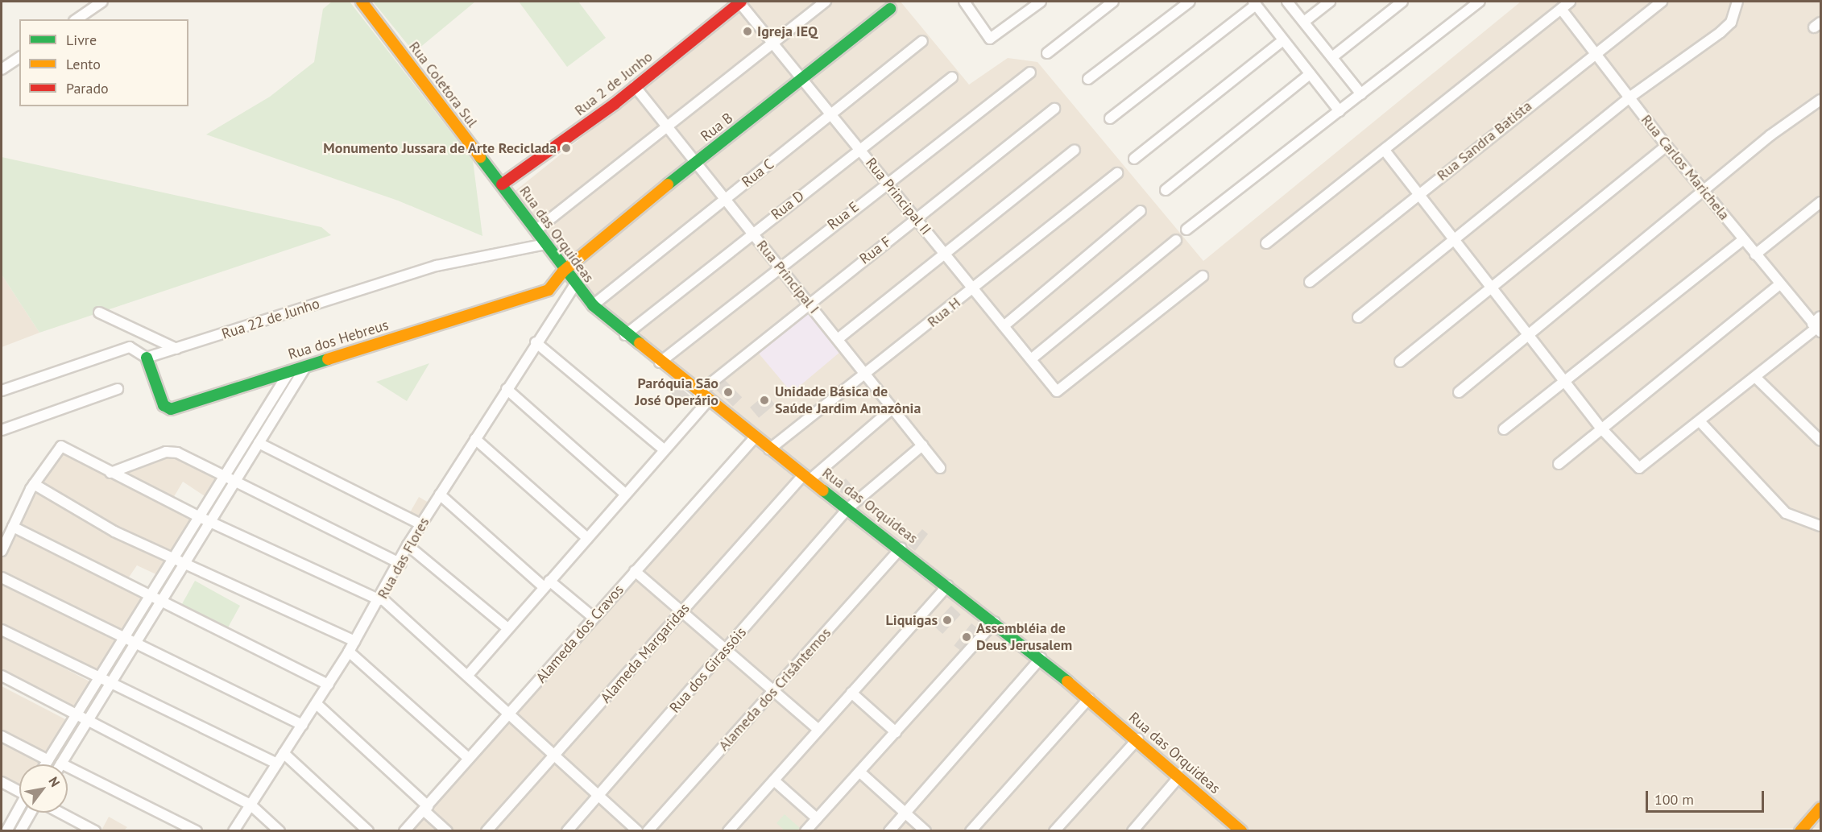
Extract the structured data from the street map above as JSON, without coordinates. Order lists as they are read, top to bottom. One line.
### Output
{"streets":{"street":["Rua 2 de Junho","Rua Coletora Sul","Rua B","Rua Sandra Batista","Rua Carlos Marichela","Rua C","Rua Principal II","Rua D","Rua E","Rua das Orquideas","Rua F","Rua Principal I","Rua H","Rua 22 de Junho","Rua dos Hebreus","Rua das Flores","Alameda dos Cravos","Alameda Margaridas","Rua dos Girassóis","Alameda dos Crisântemos"]},"crossings":[["Rua 2 de Junho","Rua Coletora Sul"],["Rua 2 de Junho","Rua Principal II"],["Rua 2 de Junho","Rua das Orquideas"],["Rua 2 de Junho","Rua Principal I"],["Rua Coletora Sul","Rua das Orquideas"],["Rua B","Rua Principal II"],["Rua B","Rua das Orquideas"],["Rua B","Rua Principal I"],["Rua B","Rua dos Hebreus"],["Rua Sandra Batista","Rua Carlos Marichela"],["Rua C","Rua Principal II"],["Rua C","Rua das Orquideas"],["Rua C","Rua Principal I"],["Rua Principal II","Rua D"],["Rua Principal II","Rua E"],["Rua Principal II","Rua F"],["Rua Principal II","Rua H"],["Rua D","Rua das Orquideas"],["Rua D","Rua Principal I"],["Rua E","Rua das Orquideas"],["Rua E","Rua Principal I"],["Rua das Orquideas","Rua F"],["Rua das Orquideas","Rua H"],["Rua das Orquideas","Rua 22 de Junho"],["Rua das Orquideas","Rua dos Hebreus"],["Rua das Orquideas","Rua das Flores"],["Rua das Orquideas","Alameda dos Cravos"],["Rua das Orquideas","Alameda Margaridas"],["Rua das Orquideas","Rua dos Girassóis"],["Rua das Orquideas","Alameda dos Crisântemos"],["Rua F","Rua Principal I"],["Rua Principal I","Rua H"],["Rua Principal I","Alameda Margaridas"],["Rua Principal I","Rua dos Girassóis"],["Rua 22 de Junho","Rua dos Hebreus"]],"places":["Igreja IEQ","Monumento Jussara de Arte Reciclada","Paróquia São José Operário","Unidade Básica de Saúde Jardim Amazônia","Liquigas","Assembléia de Deus Jerusalem"],"legend":["Livre","Lento","Parado"],"scale_bar":"100 m","north":"top right"}
